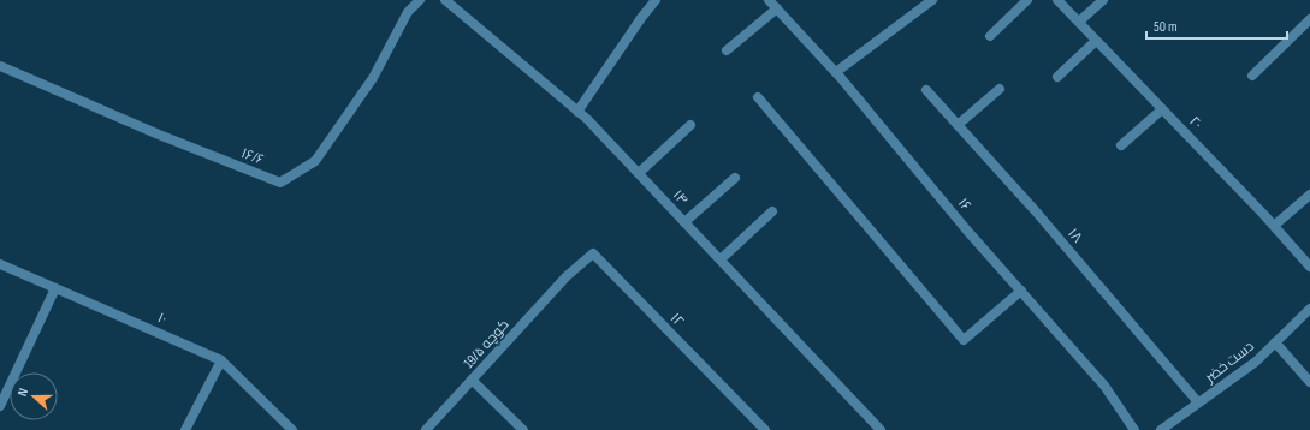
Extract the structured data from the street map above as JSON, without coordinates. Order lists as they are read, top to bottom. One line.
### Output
{"streets":{"street":["۲۰","۱۶/۶","۱۴","۱۶","۱۸","۱۰","۱۲","کوچه 19/۵","دست خضر"]},"crossings":[["۱۸","دست خضر"],["۱۲","کوچه 19/۵"]],"scale_bar":"50 m","north":"left"}
